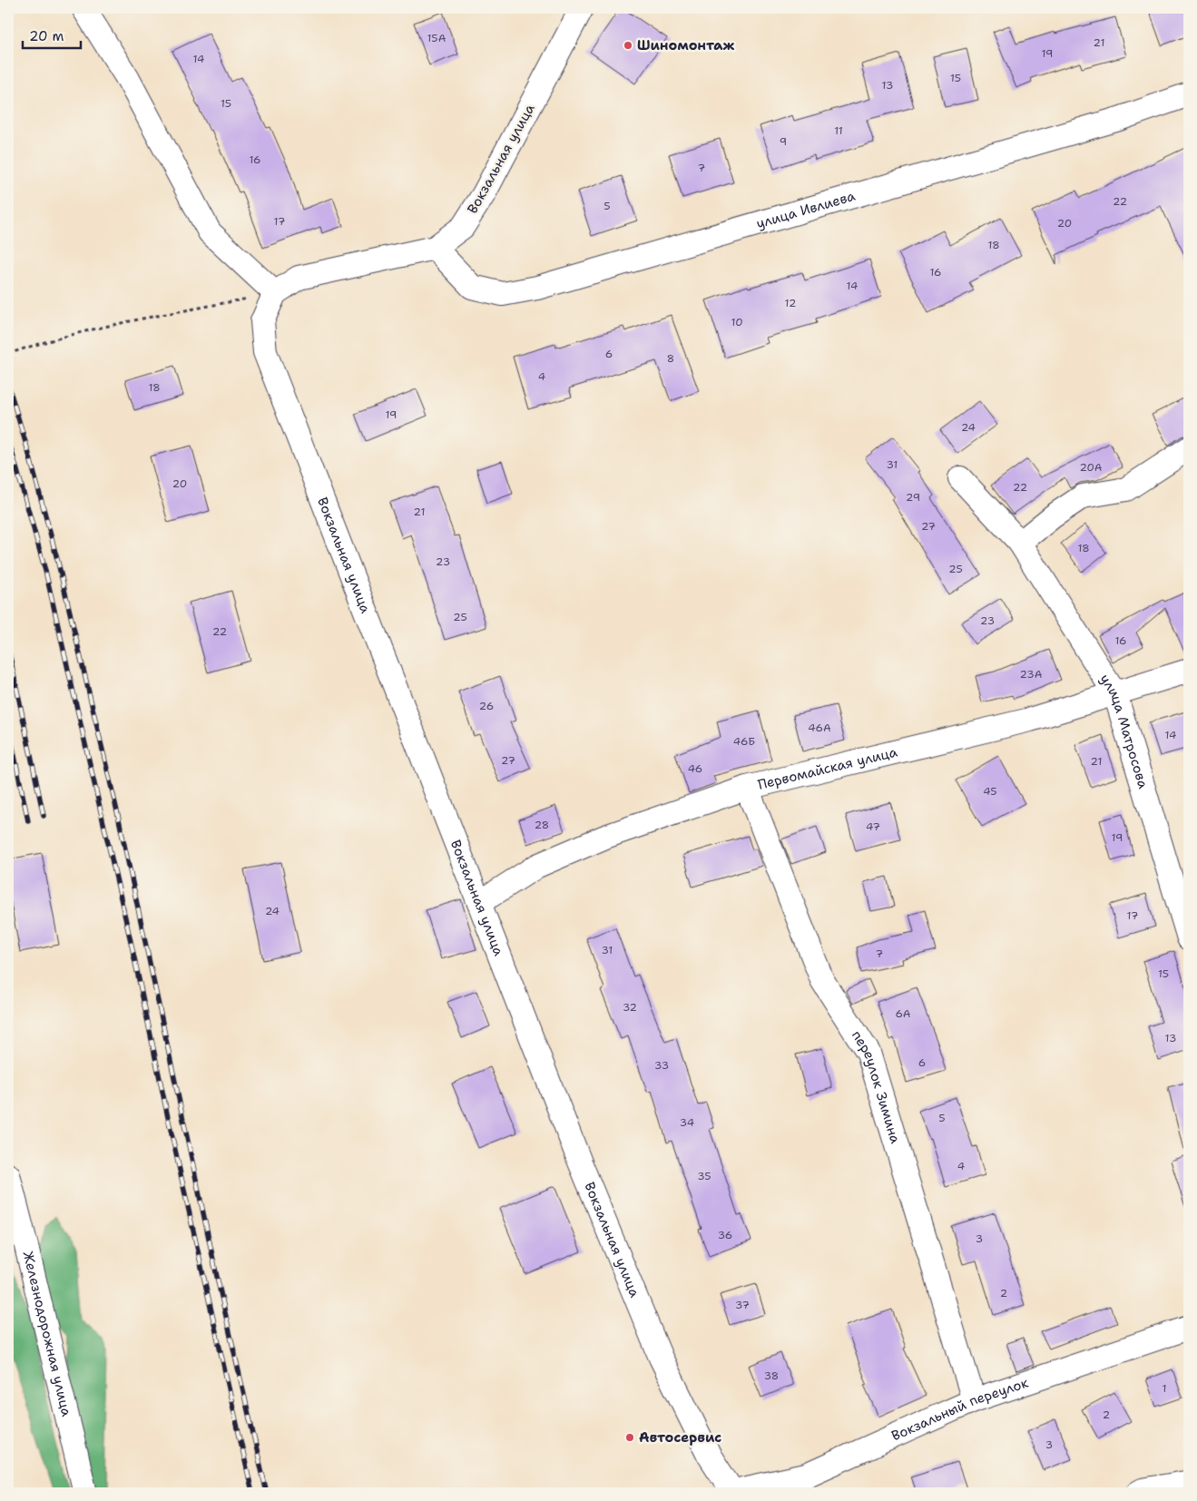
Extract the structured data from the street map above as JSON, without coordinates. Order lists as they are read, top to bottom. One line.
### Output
{"streets":{"street":["Вокзальная улица","улица Ивлиева","улица Матросова","Первомайская улица","переулок Зимина","Железнодорожная улица","Вокзальный переулок"]},"crossings":[["Вокзальная улица","улица Ивлиева"],["Вокзальная улица","Первомайская улица"],["Вокзальная улица","Вокзальный переулок"],["улица Матросова","Первомайская улица"],["Первомайская улица","переулок Зимина"],["переулок Зимина","Вокзальный переулок"]],"places":["Шиномонтаж","Автосервис"],"house_numbers":["15А","21","19","14","15","13","15","11","9","16","7","22","5","17","20","18","16","14","12","10","6","8","4","18","19","24","31","20А","20","22","29","21","27","18","23","25","25","23","22","16","23А","26","46А","14","46Б","27","21","46","45","28","47","19","24","17","31","7","15","32","6А","13","6","33","5","34","4","35","36","3","2","37","38","1","2","3"],"scale_bar":"20 m"}
